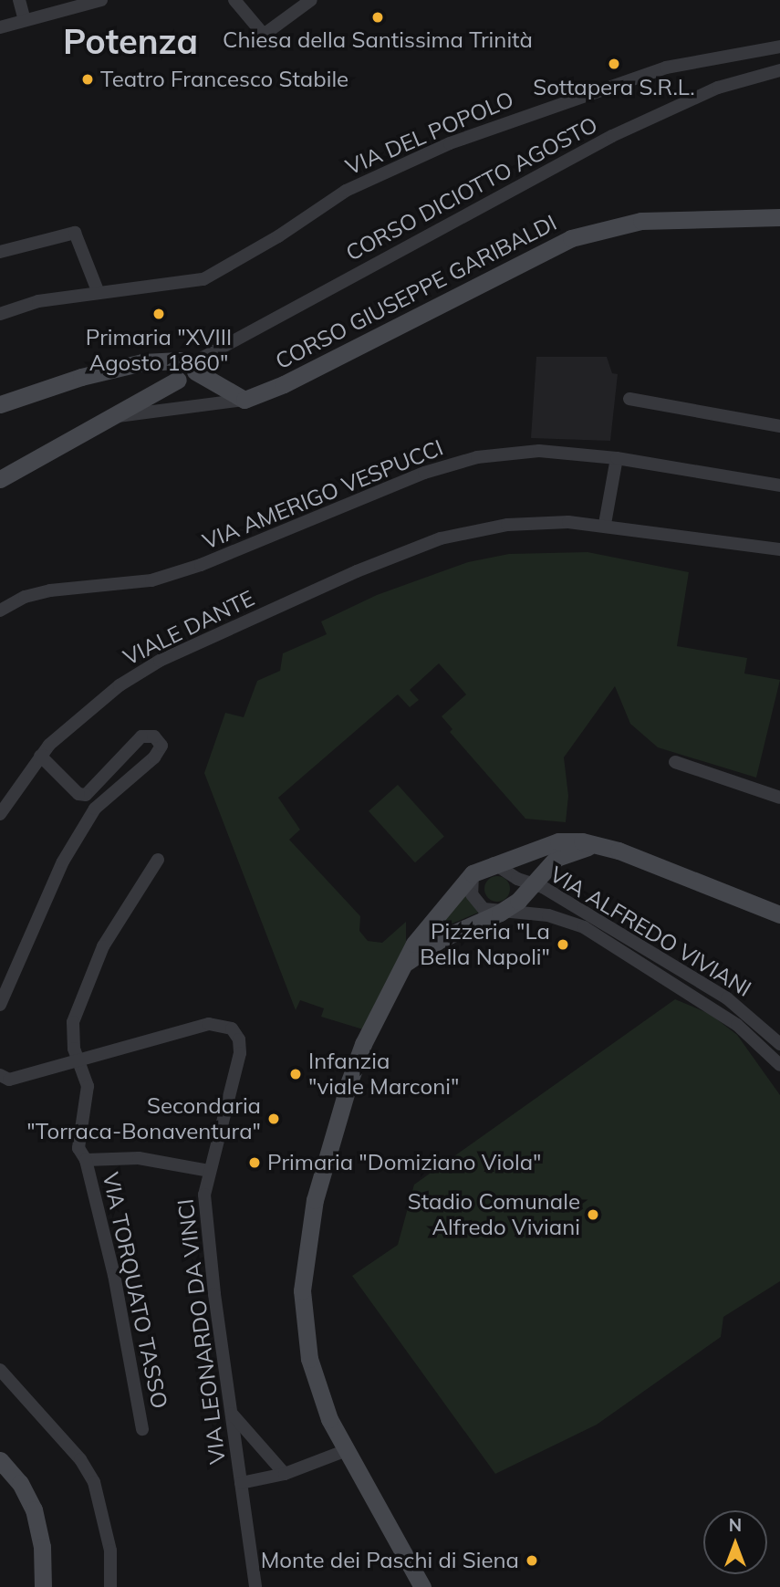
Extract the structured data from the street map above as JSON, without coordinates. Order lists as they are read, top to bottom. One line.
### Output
{"streets":{"street":["VIA DEL POPOLO","CORSO DICIOTTO AGOSTO","CORSO GIUSEPPE GARIBALDI","VIA AMERIGO VESPUCCI","VIALE DANTE","VIA ALFREDO VIVIANI","VIA TORQUATO TASSO","VIA LEONARDO DA VINCI"]},"crossings":[["VIA TORQUATO TASSO","VIA LEONARDO DA VINCI"]],"districts":["Potenza"],"places":["Chiesa della Santissima Trinità","Sottapera S.R.L.","Teatro Francesco Stabile","Primaria \"XVIII Agosto 1860\"","Pizzeria \"La Bella Napoli\"","Infanzia \"viale Marconi\"","Secondaria \"Torraca-Bonaventura\"","Primaria \"Domiziano Viola\"","Stadio Comunale Alfredo Viviani","Monte dei Paschi di Siena"],"north":"top"}
